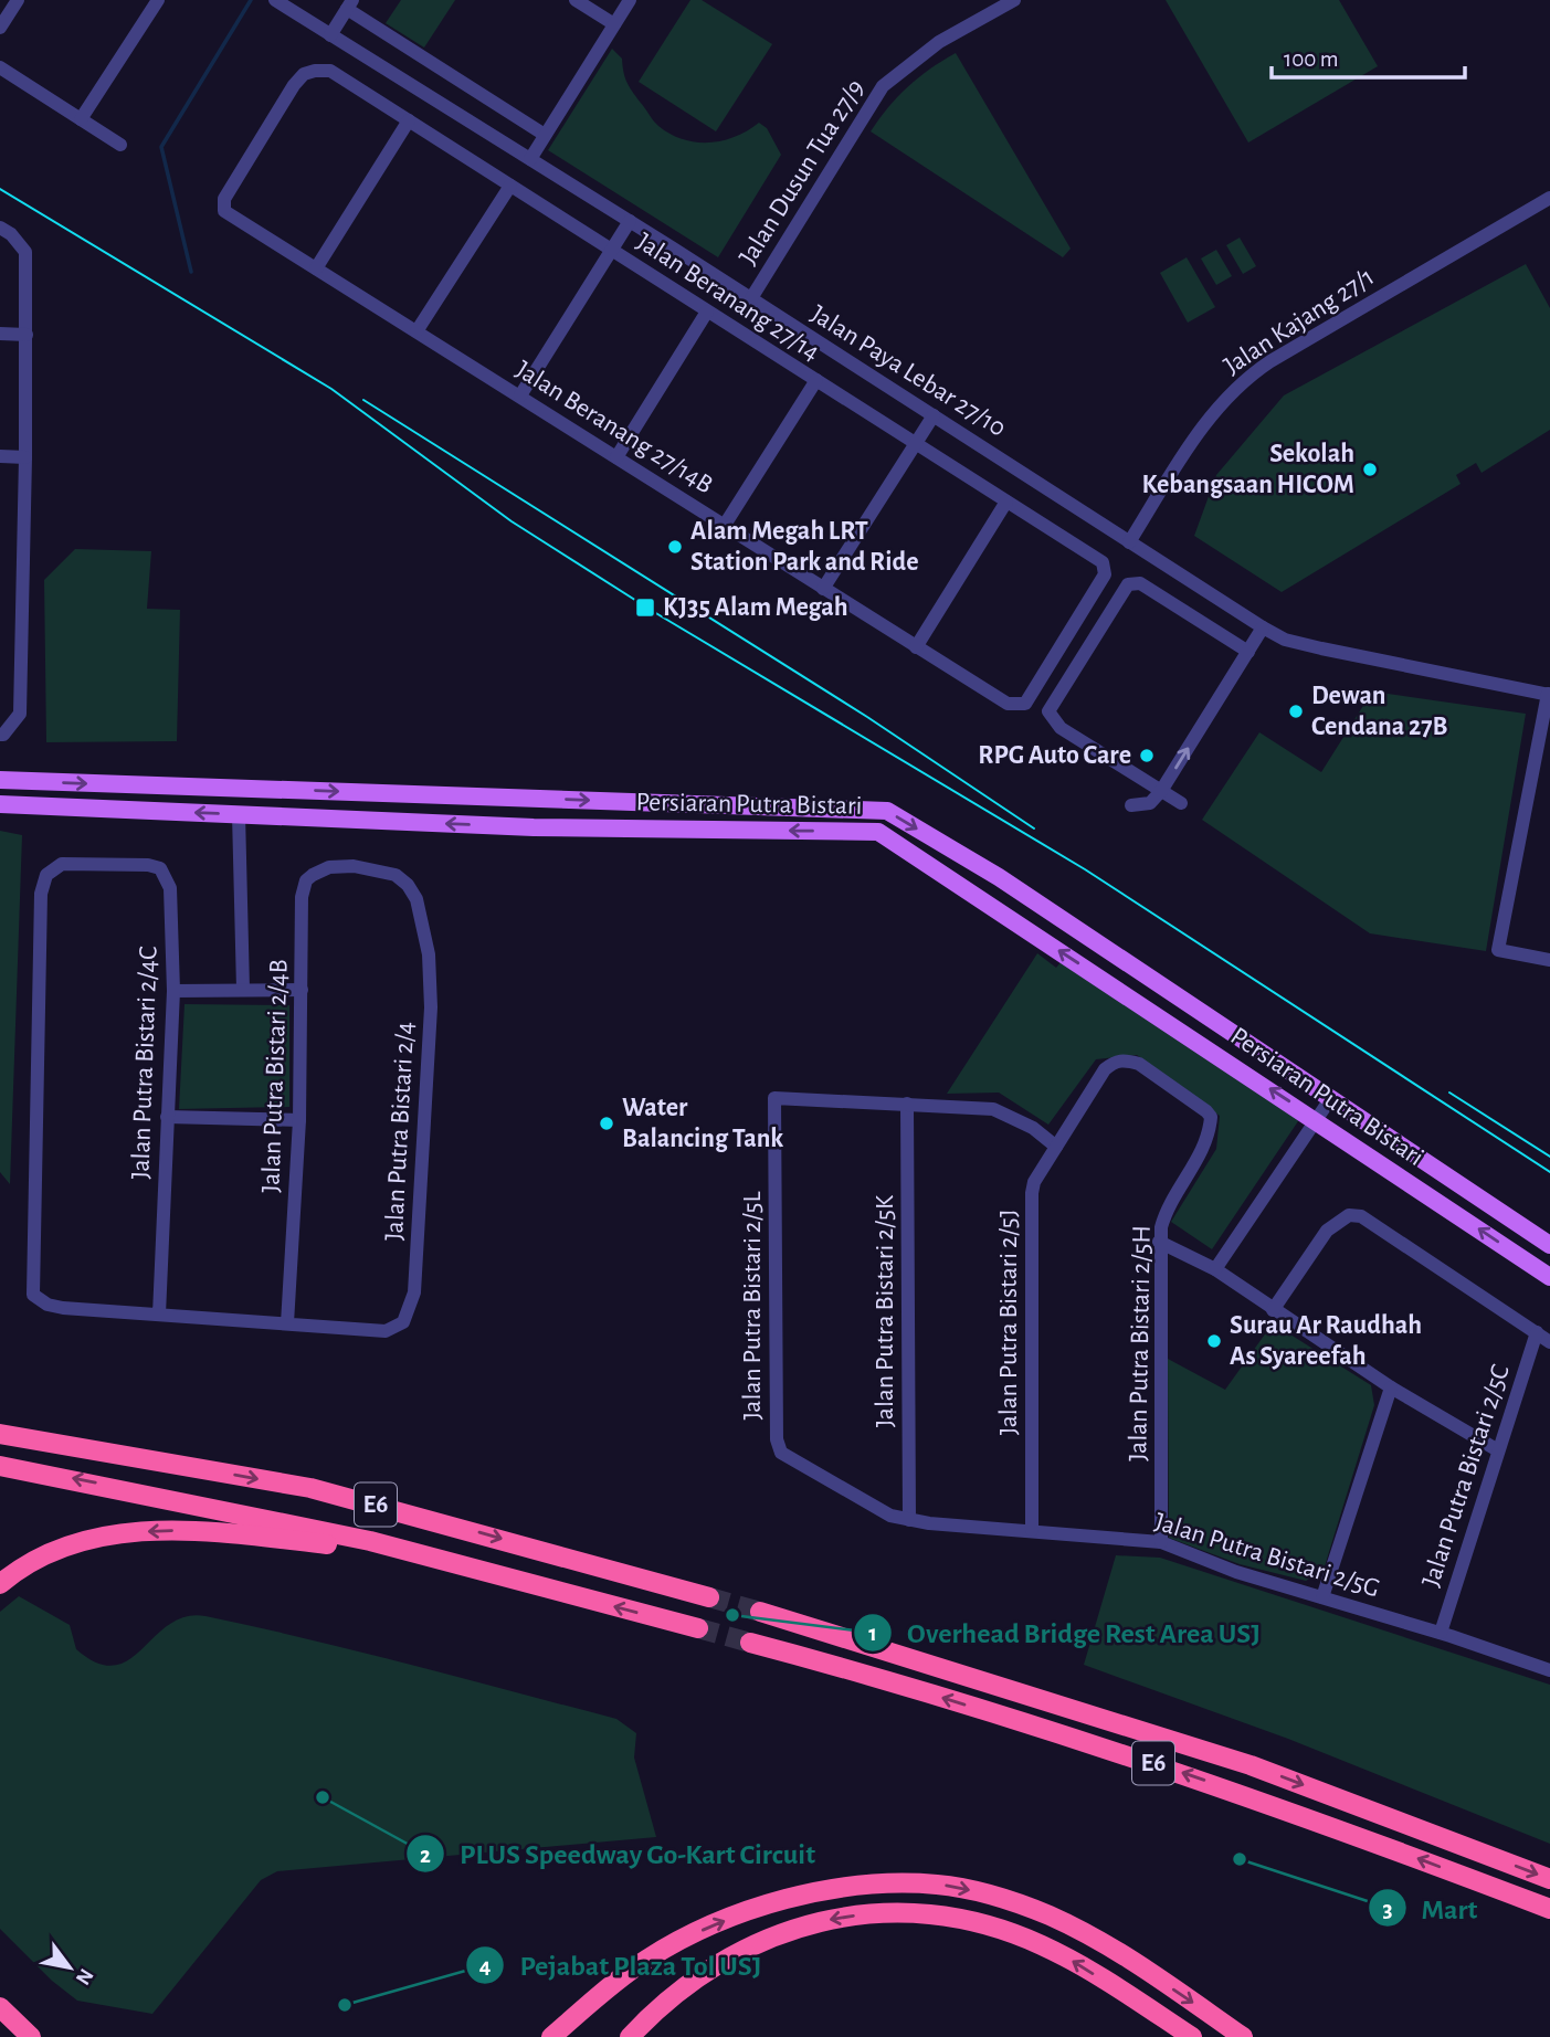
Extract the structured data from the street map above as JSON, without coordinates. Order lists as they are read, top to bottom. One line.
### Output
{"streets":{"highway":["E6"],"main road":["Persiaran Putra Bistari"],"street":["Jalan Dusun Tua 27/9","Jalan Beranang 27/14","Jalan Kajang 27/1","Jalan Paya Lebar 27/10","Jalan Beranang 27/14B","Jalan Putra Bistari 2/4C","Jalan Putra Bistari 2/4B","Jalan Putra Bistari 2/4","Jalan Putra Bistari 2/5L","Jalan Putra Bistari 2/5K","Jalan Putra Bistari 2/5J","Jalan Putra Bistari 2/5H","Jalan Putra Bistari 2/5C","Jalan Putra Bistari 2/5G"]},"crossings":[["Jalan Dusun Tua 27/9","Jalan Paya Lebar 27/10"],["Jalan Beranang 27/14","Jalan Beranang 27/14B"],["Jalan Kajang 27/1","Jalan Paya Lebar 27/10"],["Jalan Putra Bistari 2/4B","Jalan Putra Bistari 2/4"],["Jalan Putra Bistari 2/5L","Jalan Putra Bistari 2/5K"],["Jalan Putra Bistari 2/5L","Jalan Putra Bistari 2/5G"],["Jalan Putra Bistari 2/5K","Jalan Putra Bistari 2/5G"],["Jalan Putra Bistari 2/5J","Jalan Putra Bistari 2/5H"],["Jalan Putra Bistari 2/5J","Jalan Putra Bistari 2/5G"],["Jalan Putra Bistari 2/5H","Jalan Putra Bistari 2/5G"],["Jalan Putra Bistari 2/5C","Jalan Putra Bistari 2/5G"]],"places":{"other":["Sekolah Kebangsaan HICOM","Alam Megah LRT Station Park and Ride","Dewan Cendana 27B","RPG Auto Care","Water Balancing Tank","Surau Ar Raudhah As Syareefah","Overhead Bridge Rest Area USJ","PLUS Speedway Go-Kart Circuit","Mart","Pejabat Plaza Tol USJ"],"transit":["KJ35 Alam Megah"]},"scale_bar":"100 m","north":"bottom right"}
